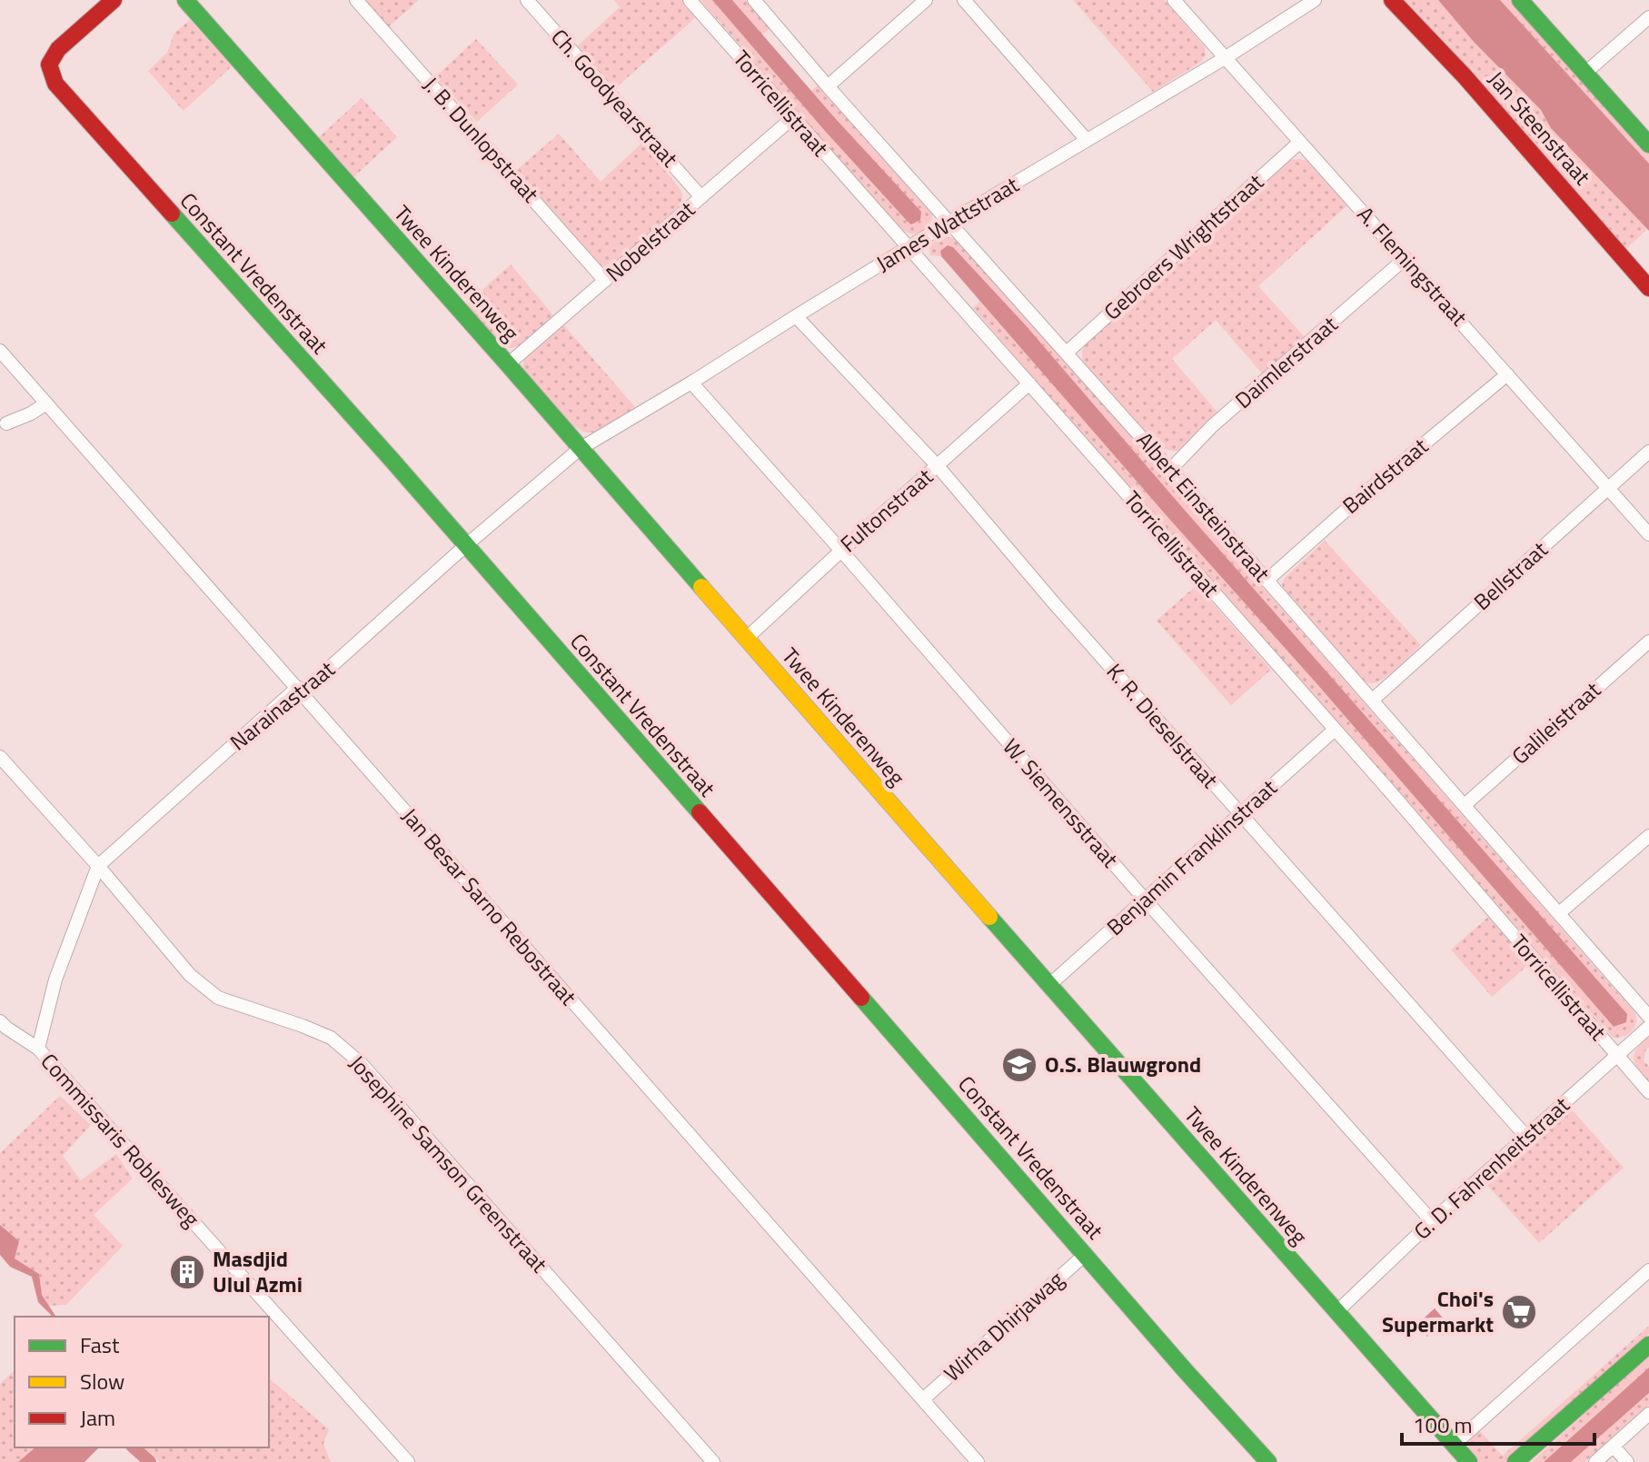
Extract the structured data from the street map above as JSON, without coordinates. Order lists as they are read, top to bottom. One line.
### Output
{"streets":{"street":["Ch. Goodyearstraat","Torricellistraat","Jan Steenstraat","J. B. Dunlopstraat","James Wattstraat","Nobelstraat","Gebroers Wrightstraat","A. Flemingstraat","Constant Vredenstraat","Twee Kinderenweg","Daimlerstraat","Bairdstraat","Albert Einsteinstraat","Fultonstraat","Bellstraat","Narainastraat","Galileistraat","K. R. Dieselstraat","W. Siemensstraat","Benjamin Franklinstraat","Jan Besar Sarno Rebostraat","Commissaris Roblesweg","Josephine Samson Greenstraat","G. D. Fahrenheitstraat","Wirha Dhirjawag"]},"crossings":[["Ch. Goodyearstraat","Nobelstraat"],["Torricellistraat","James Wattstraat"],["Torricellistraat","Nobelstraat"],["Torricellistraat","Fultonstraat"],["Torricellistraat","Benjamin Franklinstraat"],["Torricellistraat","G. D. Fahrenheitstraat"],["J. B. Dunlopstraat","Nobelstraat"],["James Wattstraat","A. Flemingstraat"],["James Wattstraat","Twee Kinderenweg"],["James Wattstraat","Albert Einsteinstraat"],["James Wattstraat","Narainastraat"],["James Wattstraat","K. R. Dieselstraat"],["James Wattstraat","W. Siemensstraat"],["Nobelstraat","Twee Kinderenweg"],["Gebroers Wrightstraat","A. Flemingstraat"],["Gebroers Wrightstraat","Albert Einsteinstraat"],["A. Flemingstraat","Daimlerstraat"],["A. Flemingstraat","Bairdstraat"],["A. Flemingstraat","Bellstraat"],["Constant Vredenstraat","Narainastraat"],["Constant Vredenstraat","Wirha Dhirjawag"],["Twee Kinderenweg","Fultonstraat"],["Twee Kinderenweg","Narainastraat"],["Twee Kinderenweg","Benjamin Franklinstraat"],["Twee Kinderenweg","G. D. Fahrenheitstraat"],["Daimlerstraat","Albert Einsteinstraat"],["Bairdstraat","Albert Einsteinstraat"],["Albert Einsteinstraat","Bellstraat"],["Albert Einsteinstraat","Galileistraat"],["Fultonstraat","K. R. Dieselstraat"],["Fultonstraat","W. Siemensstraat"],["Narainastraat","Jan Besar Sarno Rebostraat"],["Narainastraat","Commissaris Roblesweg"],["Narainastraat","Josephine Samson Greenstraat"],["K. R. Dieselstraat","Benjamin Franklinstraat"],["K. R. Dieselstraat","G. D. Fahrenheitstraat"],["W. Siemensstraat","Benjamin Franklinstraat"],["W. Siemensstraat","G. D. Fahrenheitstraat"],["Jan Besar Sarno Rebostraat","Wirha Dhirjawag"]],"places":{"school or university":["O.S. Blauwgrond"],"building":["Masdjid Ulul Azmi"],"supermarket":["Choi's Supermarkt"]},"legend":["Fast","Slow","Jam"],"scale_bar":"100 m"}
